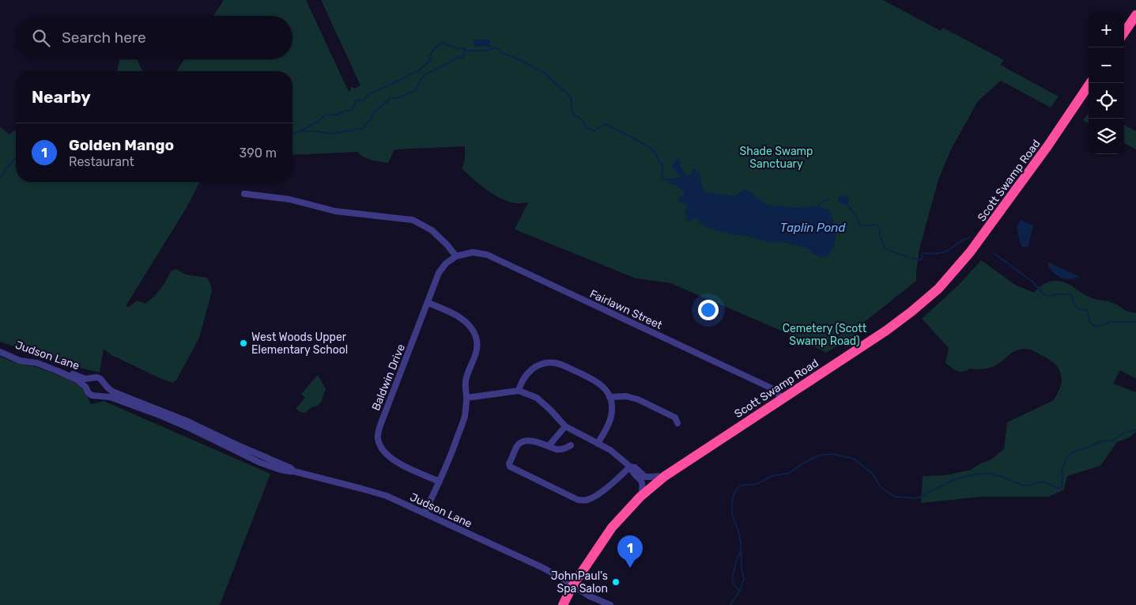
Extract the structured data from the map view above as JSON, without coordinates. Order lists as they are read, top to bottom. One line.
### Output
{"streets":{"highway":["Scott Swamp Road"],"street":["Fairlawn Street","Judson Lane","Baldwin Drive"]},"crossings":[["Scott Swamp Road","Fairlawn Street"],["Scott Swamp Road","Judson Lane"],["Fairlawn Street","Baldwin Drive"]],"water":["Taplin Pond"],"parks":["Shade Swamp Sanctuary","Cemetery (Scott Swamp Road)"],"places":["West Woods Upper Elementary School","JohnPaul's Spa Salon"],"page":{"map_buttons":["+","−"],"search":"Search here","heading":"Nearby","list":[{"mark":"1","name":"Golden Mango","note":"Restaurant","value":"390 m"}],"pins":"1"}}
